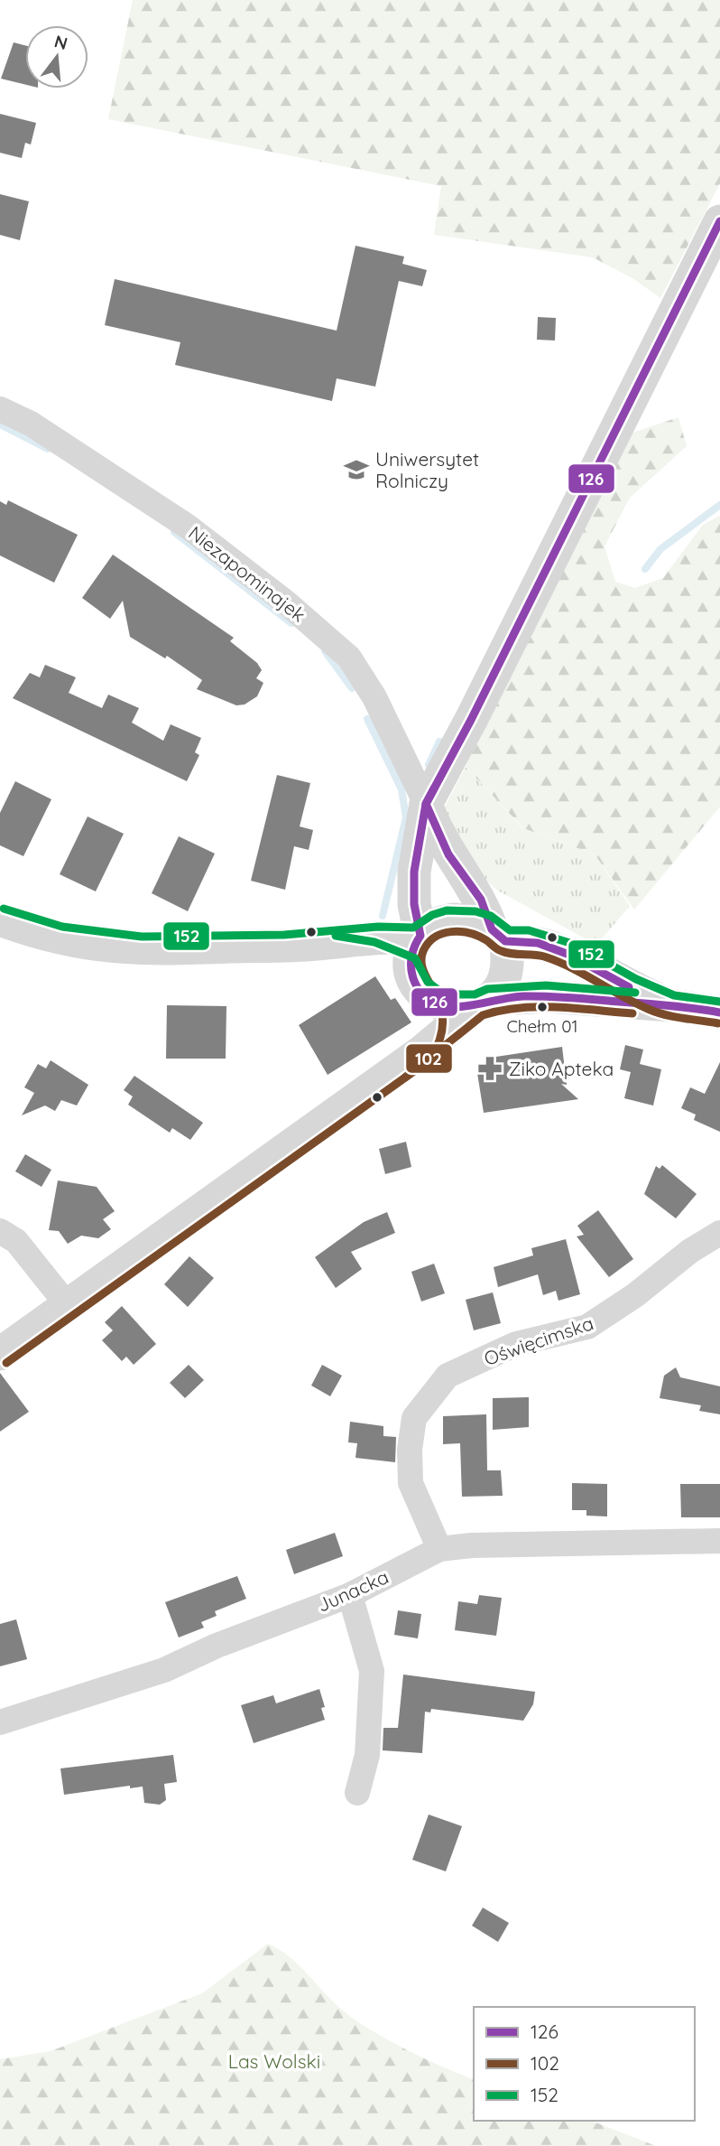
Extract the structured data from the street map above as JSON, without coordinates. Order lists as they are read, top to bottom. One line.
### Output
{"streets":{"street":["Niezapominajek","Oświęcimska","Junacka"]},"crossings":[["Oświęcimska","Junacka"]],"parks":["Las Wolski"],"places":{"school or university":["Uniwersytet Rolniczy"],"other":["Chełm 01"],"pharmacy":["Ziko Apteka"]},"lines":["transit line 126","transit line 152","transit line 102"],"legend":["126","102","152"],"north":"top"}
